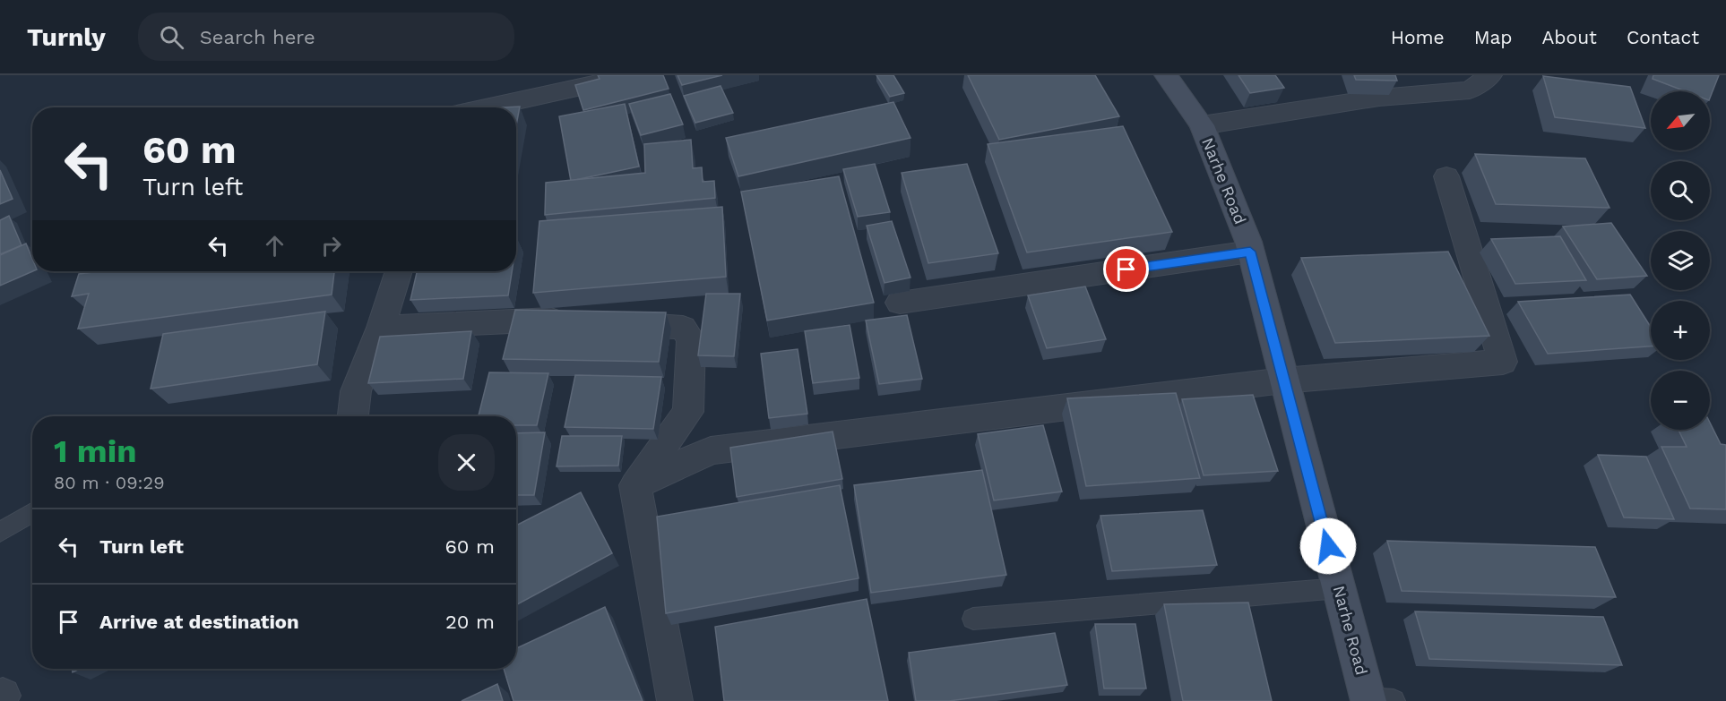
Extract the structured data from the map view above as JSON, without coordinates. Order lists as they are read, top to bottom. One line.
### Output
{"streets":{"street":["Narhe Road"]},"north":"bottom left","page":{"header":"Turnly","search":"Search here","nav":["Home","Map","About","Contact"],"map_buttons":["+","−"],"turn":["60 m","Turn left"],"heading":["1 min","80 m · 09:29"],"list":[{"name":"Turn left","value":"60 m"},{"name":"Arrive at destination","value":"20 m"}]}}
